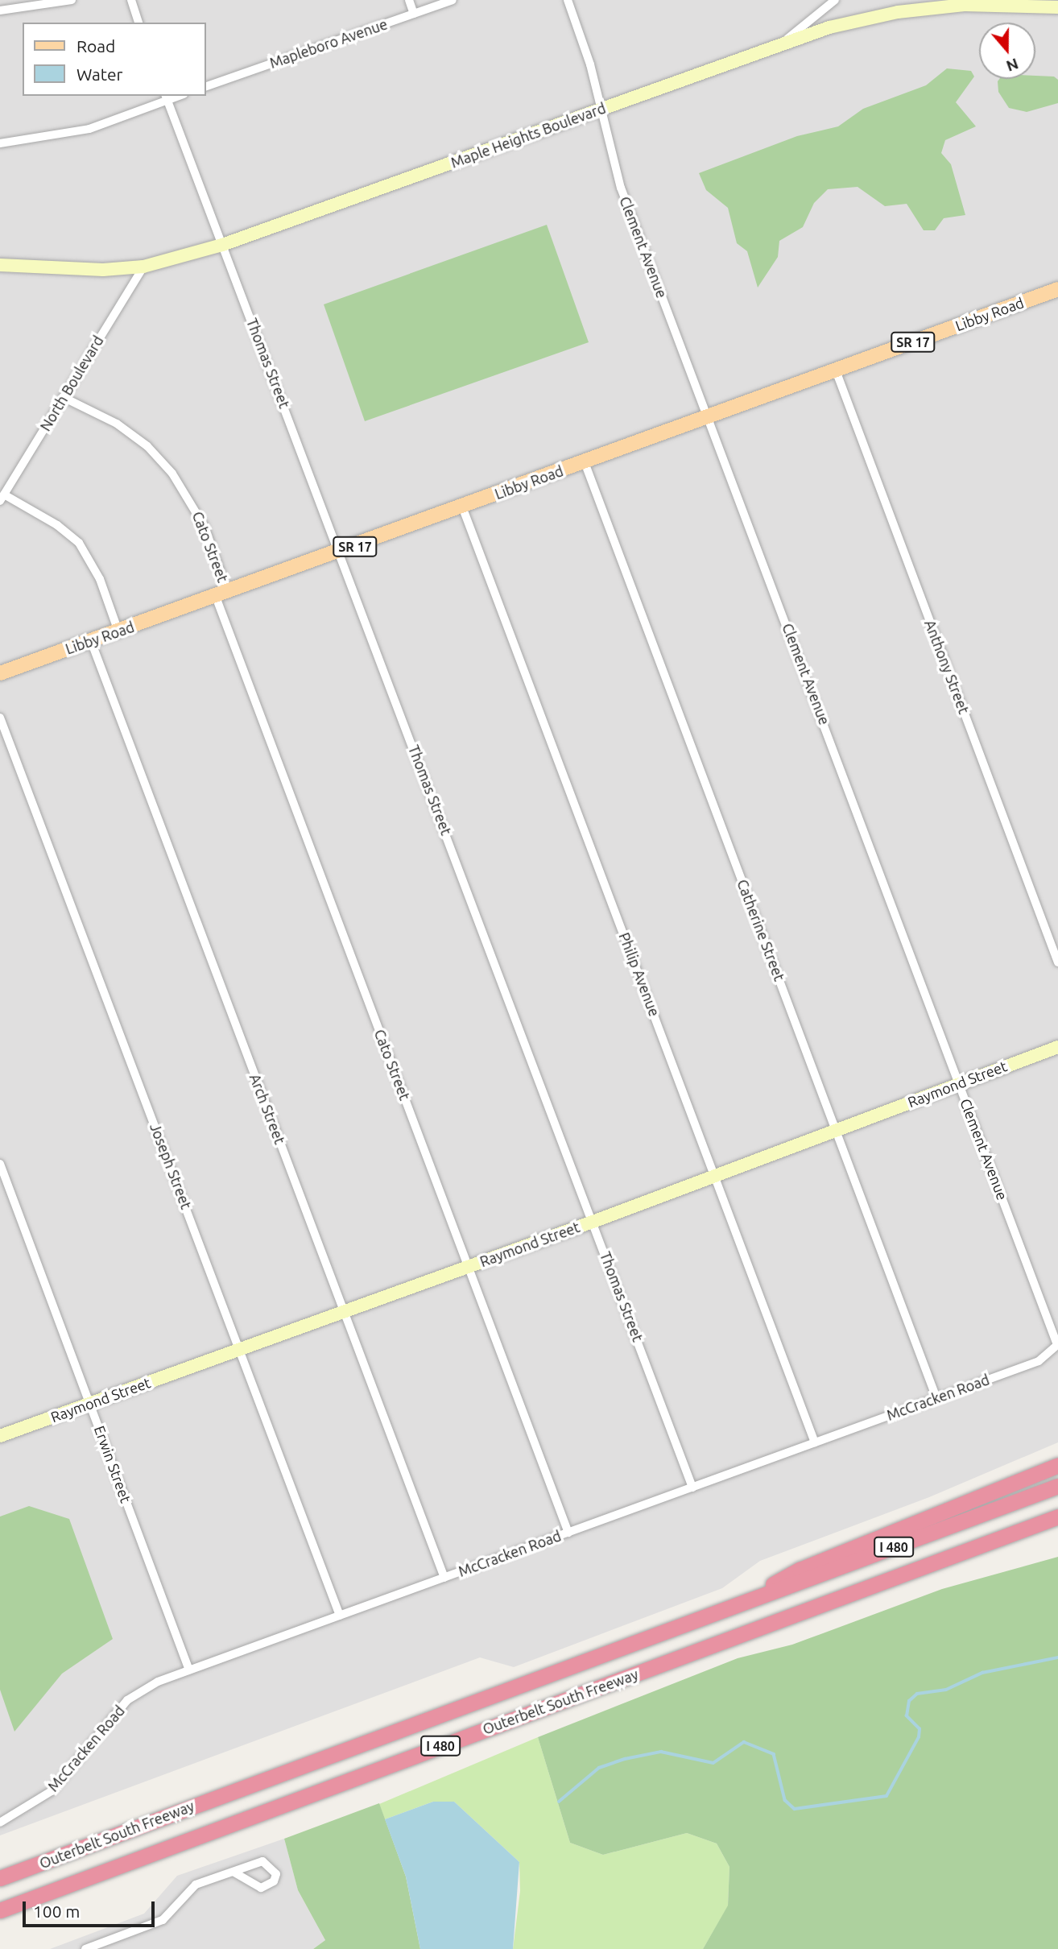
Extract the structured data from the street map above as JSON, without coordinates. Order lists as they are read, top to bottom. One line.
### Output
{"streets":{"highway":["I 480","Outerbelt South Freeway"],"main road":["Libby Road","SR 17"],"street":["Mapleboro Avenue","Maple Heights Boulevard","Clement Avenue","Thomas Street","North Boulevard","Cato Street","Anthony Street","Catherine Street","Philip Avenue","Raymond Street","Arch Street","Joseph Street","McCracken Road","Erwin Street"]},"crossings":[["Maple Heights Boulevard","Clement Avenue"],["Maple Heights Boulevard","Thomas Street"],["Maple Heights Boulevard","North Boulevard"],["Clement Avenue","Libby Road"],["Clement Avenue","Raymond Street"],["Clement Avenue","McCracken Road"],["Libby Road","Thomas Street"],["Libby Road","Cato Street"],["Libby Road","Anthony Street"],["Libby Road","Catherine Street"],["Libby Road","Philip Avenue"],["Libby Road","Arch Street"],["Thomas Street","Raymond Street"],["Thomas Street","McCracken Road"],["North Boulevard","Cato Street"],["Cato Street","Raymond Street"],["Cato Street","McCracken Road"],["Catherine Street","Raymond Street"],["Catherine Street","McCracken Road"],["Philip Avenue","Raymond Street"],["Philip Avenue","McCracken Road"],["Raymond Street","Arch Street"],["Raymond Street","Joseph Street"],["Raymond Street","Erwin Street"],["Arch Street","McCracken Road"],["Joseph Street","McCracken Road"],["McCracken Road","Erwin Street"]],"legend":["Road","Water"],"scale_bar":"100 m","north":"bottom"}
